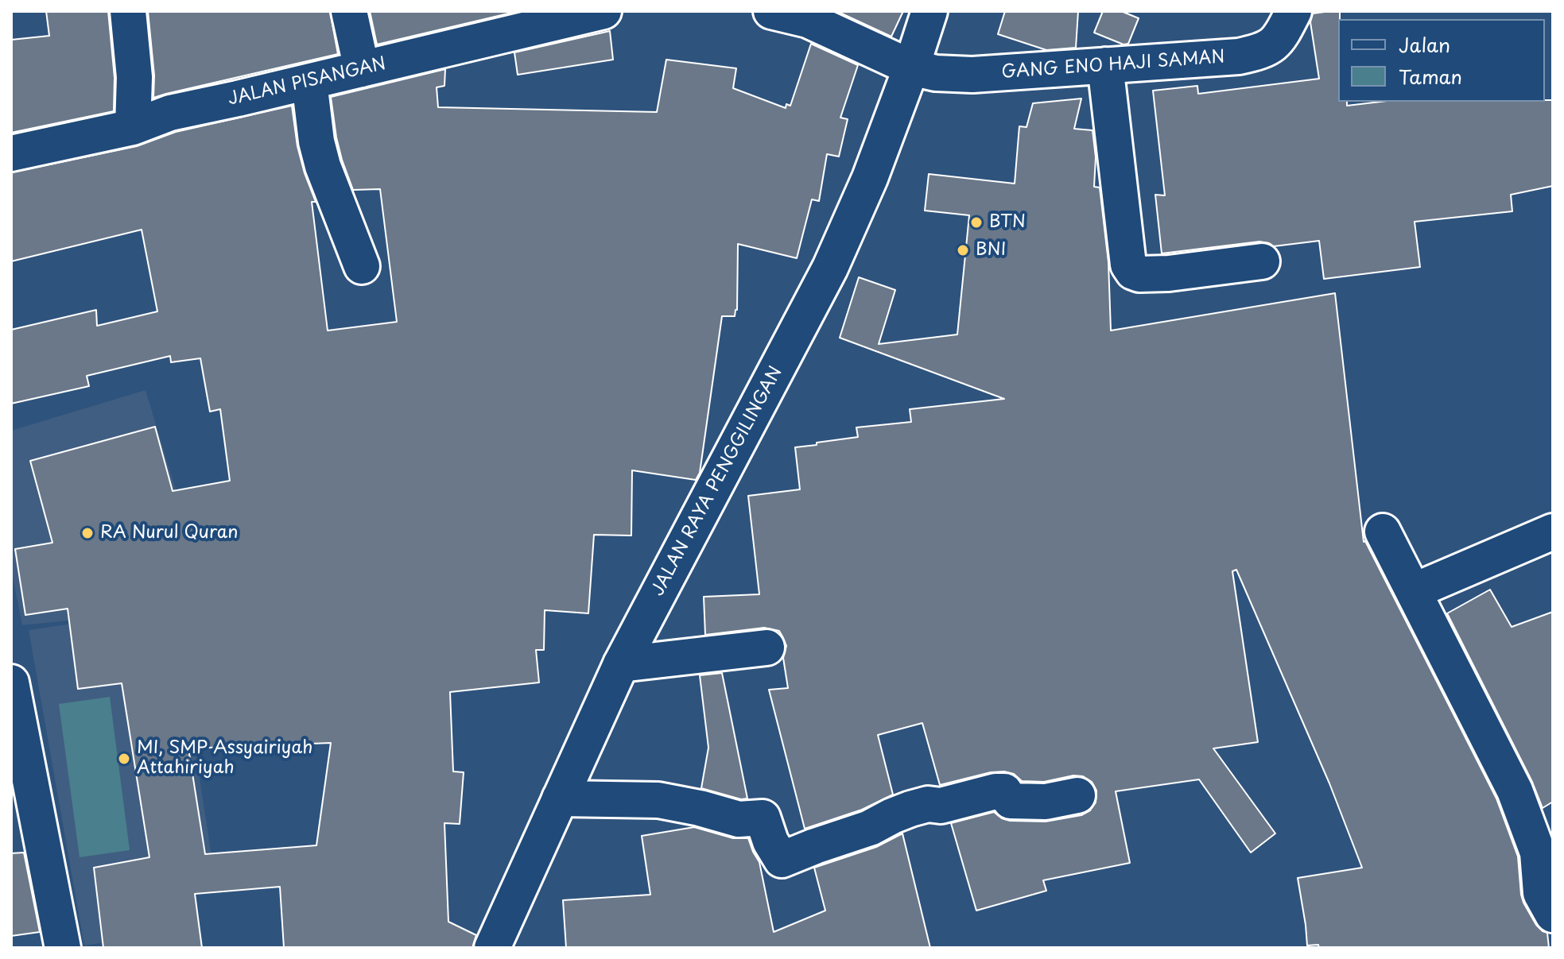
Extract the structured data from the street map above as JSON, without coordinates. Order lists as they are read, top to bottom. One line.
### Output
{"streets":{"street":["GANG ENO HAJI SAMAN","JALAN PISANGAN","JALAN RAYA PENGGILINGAN"]},"crossings":[["GANG ENO HAJI SAMAN","JALAN RAYA PENGGILINGAN"]],"places":["BTN","BNI","RA Nurul Quran","MI, SMP Assyairiyah Attahiriyah"],"legend":["Jalan","Taman"]}
